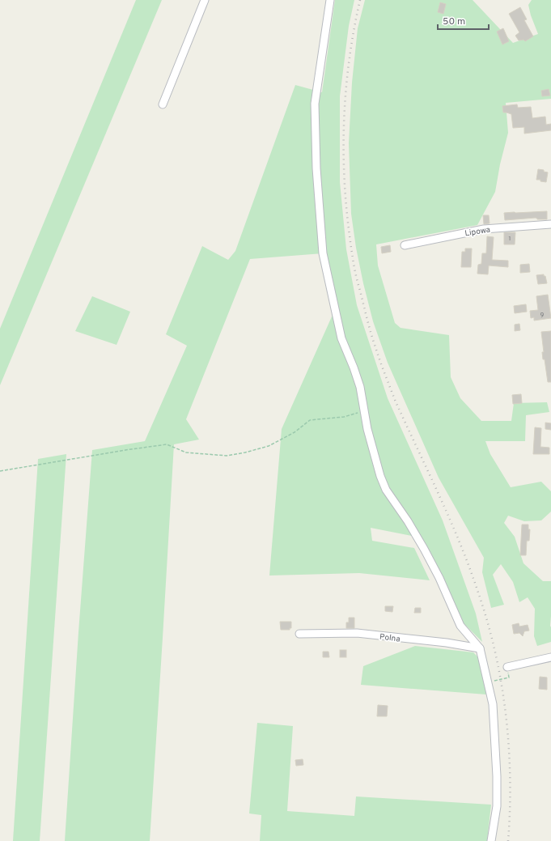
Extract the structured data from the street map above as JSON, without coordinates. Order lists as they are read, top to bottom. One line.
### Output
{"streets":{"lane":["Lipowa","Polna"]},"house_numbers":["1","9"],"scale_bar":"50 m"}
